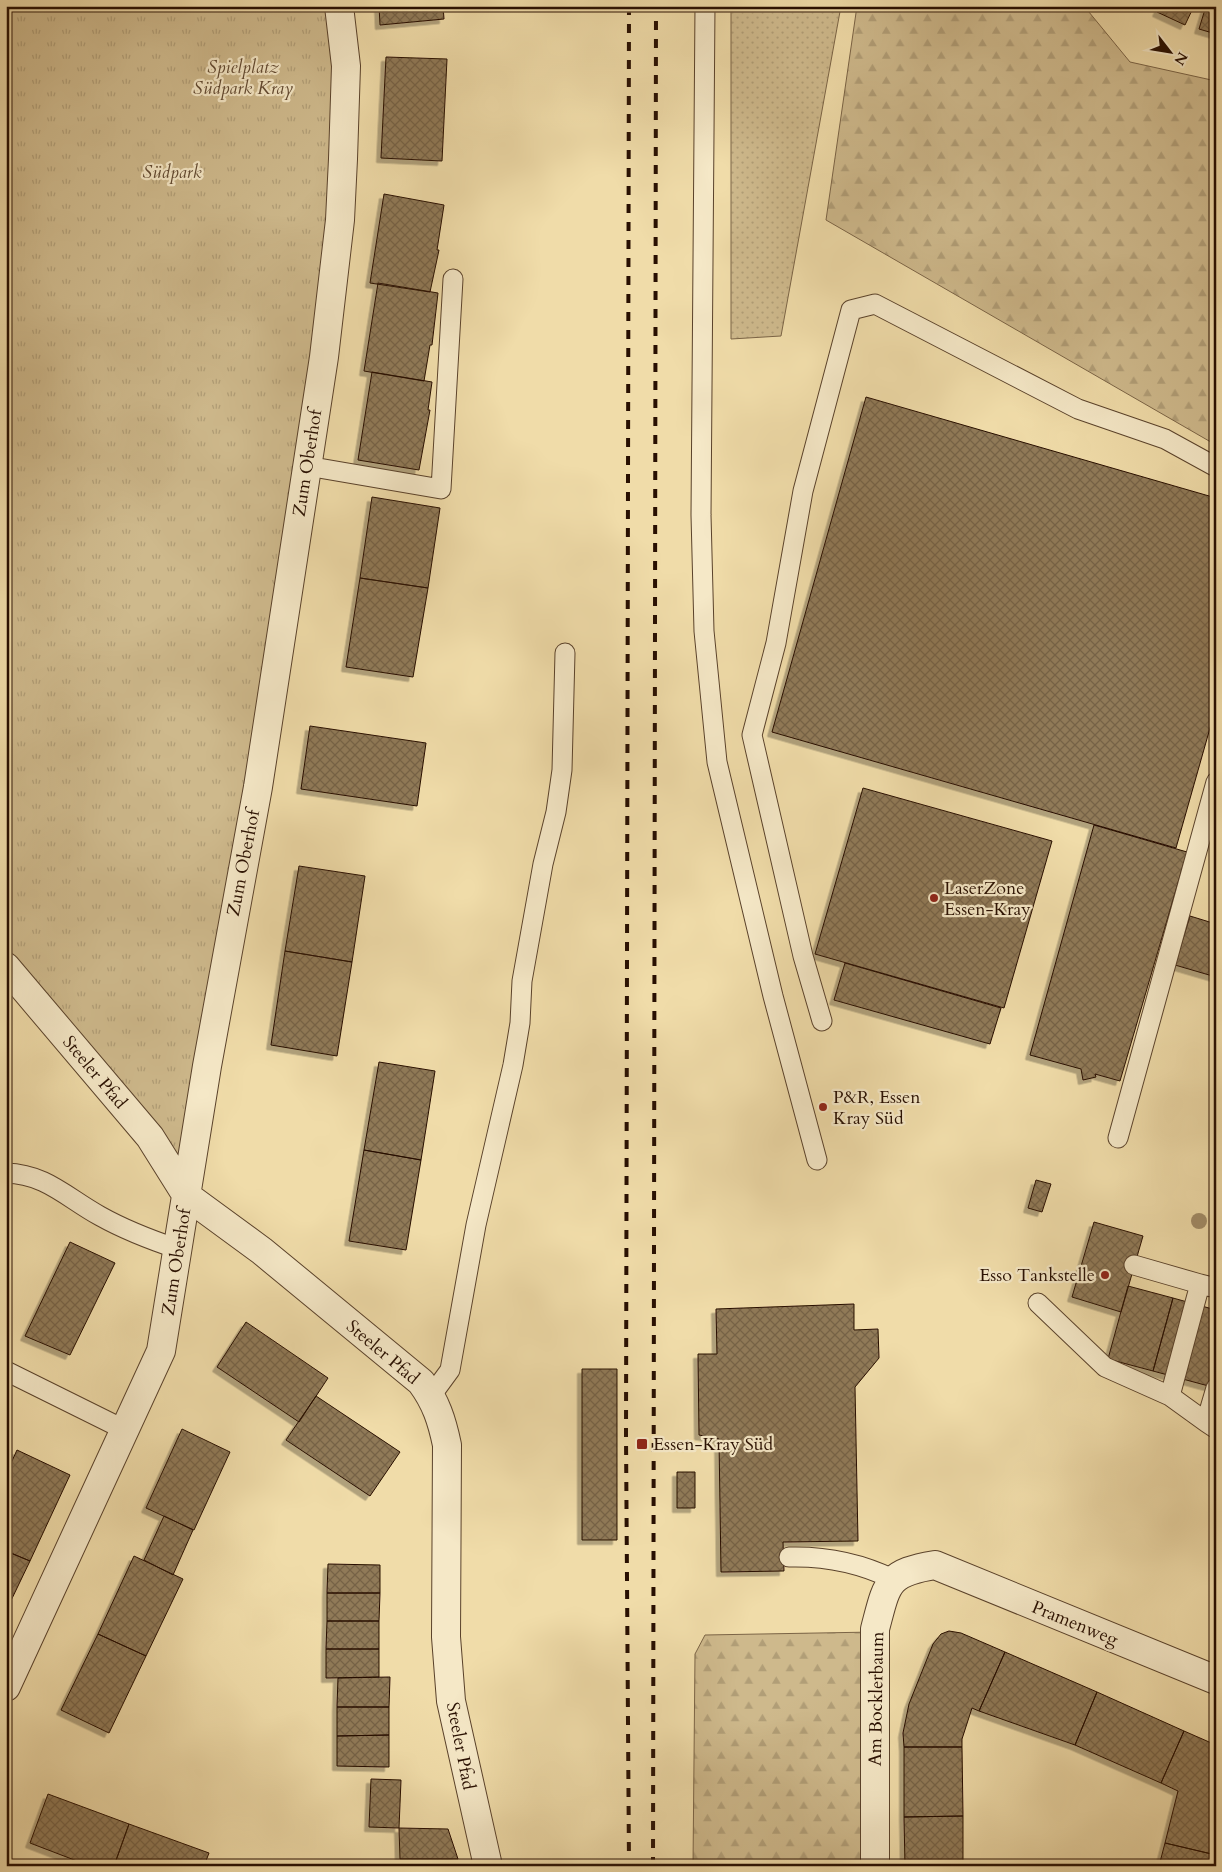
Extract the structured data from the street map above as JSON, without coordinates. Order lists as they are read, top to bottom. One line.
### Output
{"streets":{"street":["Zum Oberhof","Steeler Pfad","Pramenweg","Am Bocklerbaum"]},"crossings":[["Zum Oberhof","Steeler Pfad"],["Pramenweg","Am Bocklerbaum"]],"parks":["Spielplatz Südpark Kray","Südpark"],"places":{"other":["LaserZone Essen-Kray","P&R, Essen Kray Süd","Esso Tankstelle"],"transit":["Essen-Kray Süd"]},"north":"bottom right"}
